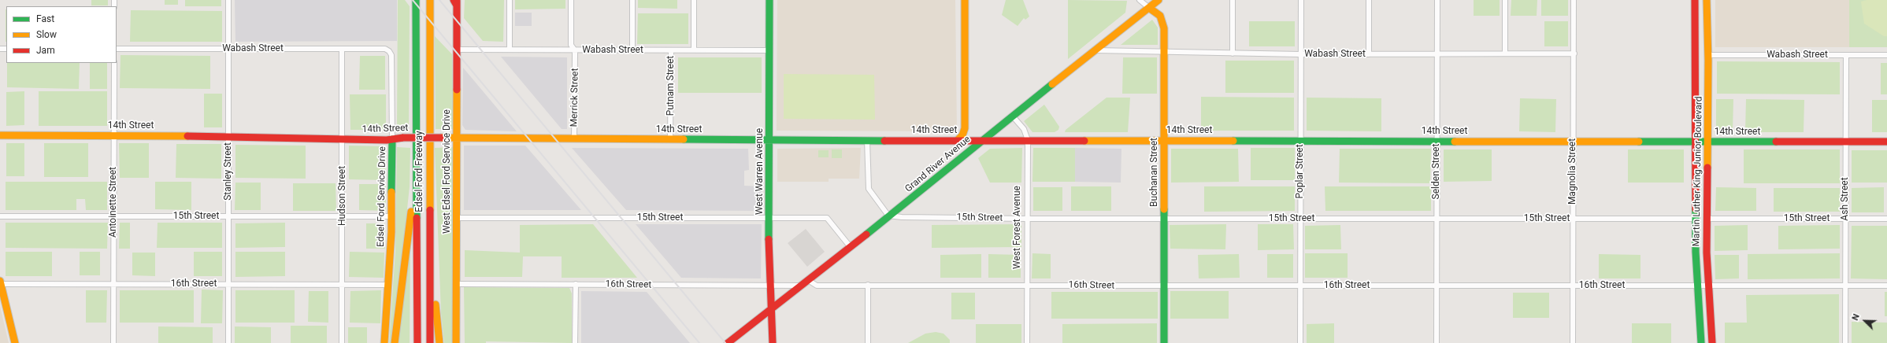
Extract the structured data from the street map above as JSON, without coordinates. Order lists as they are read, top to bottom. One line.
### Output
{"streets":{"main road":["14th Street","Grand River Avenue","Edsel Ford Freeway","West Edsel Ford Service Drive","West Warren Avenue","Martin Luther King Junior Boulevard","Buchanan Street","Edsel Ford Service Drive"],"street":["Wabash Street","Putnam Street","Merrick Street","Stanley Street","Poplar Street","Selden Street","Magnolia Street","Hudson Street","Ash Street","Antoinette Street","15th Street","West Forest Avenue","16th Street"]},"crossings":[["Wabash Street","Putnam Street"],["Wabash Street","Merrick Street"],["Wabash Street","Grand River Avenue"],["Wabash Street","Stanley Street"],["Wabash Street","West Edsel Ford Service Drive"],["Wabash Street","West Warren Avenue"],["Wabash Street","Poplar Street"],["Wabash Street","Selden Street"],["Wabash Street","Magnolia Street"],["Wabash Street","Martin Luther King Junior Boulevard"],["Wabash Street","Buchanan Street"],["Wabash Street","Hudson Street"],["Wabash Street","Edsel Ford Service Drive"],["Wabash Street","Ash Street"],["Putnam Street","14th Street"],["Merrick Street","14th Street"],["14th Street","Grand River Avenue"],["14th Street","Stanley Street"],["14th Street","West Edsel Ford Service Drive"],["14th Street","West Warren Avenue"],["14th Street","Poplar Street"],["14th Street","Selden Street"],["14th Street","Magnolia Street"],["14th Street","Martin Luther King Junior Boulevard"],["14th Street","Buchanan Street"],["14th Street","Hudson Street"],["14th Street","Edsel Ford Service Drive"],["14th Street","Ash Street"],["14th Street","Antoinette Street"],["14th Street","West Forest Avenue"],["Grand River Avenue","West Warren Avenue"],["Grand River Avenue","Buchanan Street"],["Grand River Avenue","15th Street"],["Grand River Avenue","West Forest Avenue"],["Grand River Avenue","16th Street"],["Stanley Street","15th Street"],["Stanley Street","16th Street"],["West Edsel Ford Service Drive","15th Street"],["West Edsel Ford Service Drive","16th Street"],["West Warren Avenue","15th Street"],["West Warren Avenue","16th Street"],["Poplar Street","15th Street"],["Poplar Street","16th Street"],["Selden Street","15th Street"],["Selden Street","16th Street"],["Magnolia Street","15th Street"],["Magnolia Street","16th Street"],["Martin Luther King Junior Boulevard","15th Street"],["Martin Luther King Junior Boulevard","16th Street"],["Buchanan Street","15th Street"],["Buchanan Street","16th Street"],["Hudson Street","15th Street"],["Hudson Street","16th Street"],["Edsel Ford Service Drive","15th Street"],["Edsel Ford Service Drive","16th Street"],["Ash Street","15th Street"],["Ash Street","16th Street"],["Antoinette Street","15th Street"],["Antoinette Street","16th Street"],["15th Street","West Forest Avenue"],["West Forest Avenue","16th Street"]],"legend":["Fast","Slow","Jam"],"north":"top left"}
